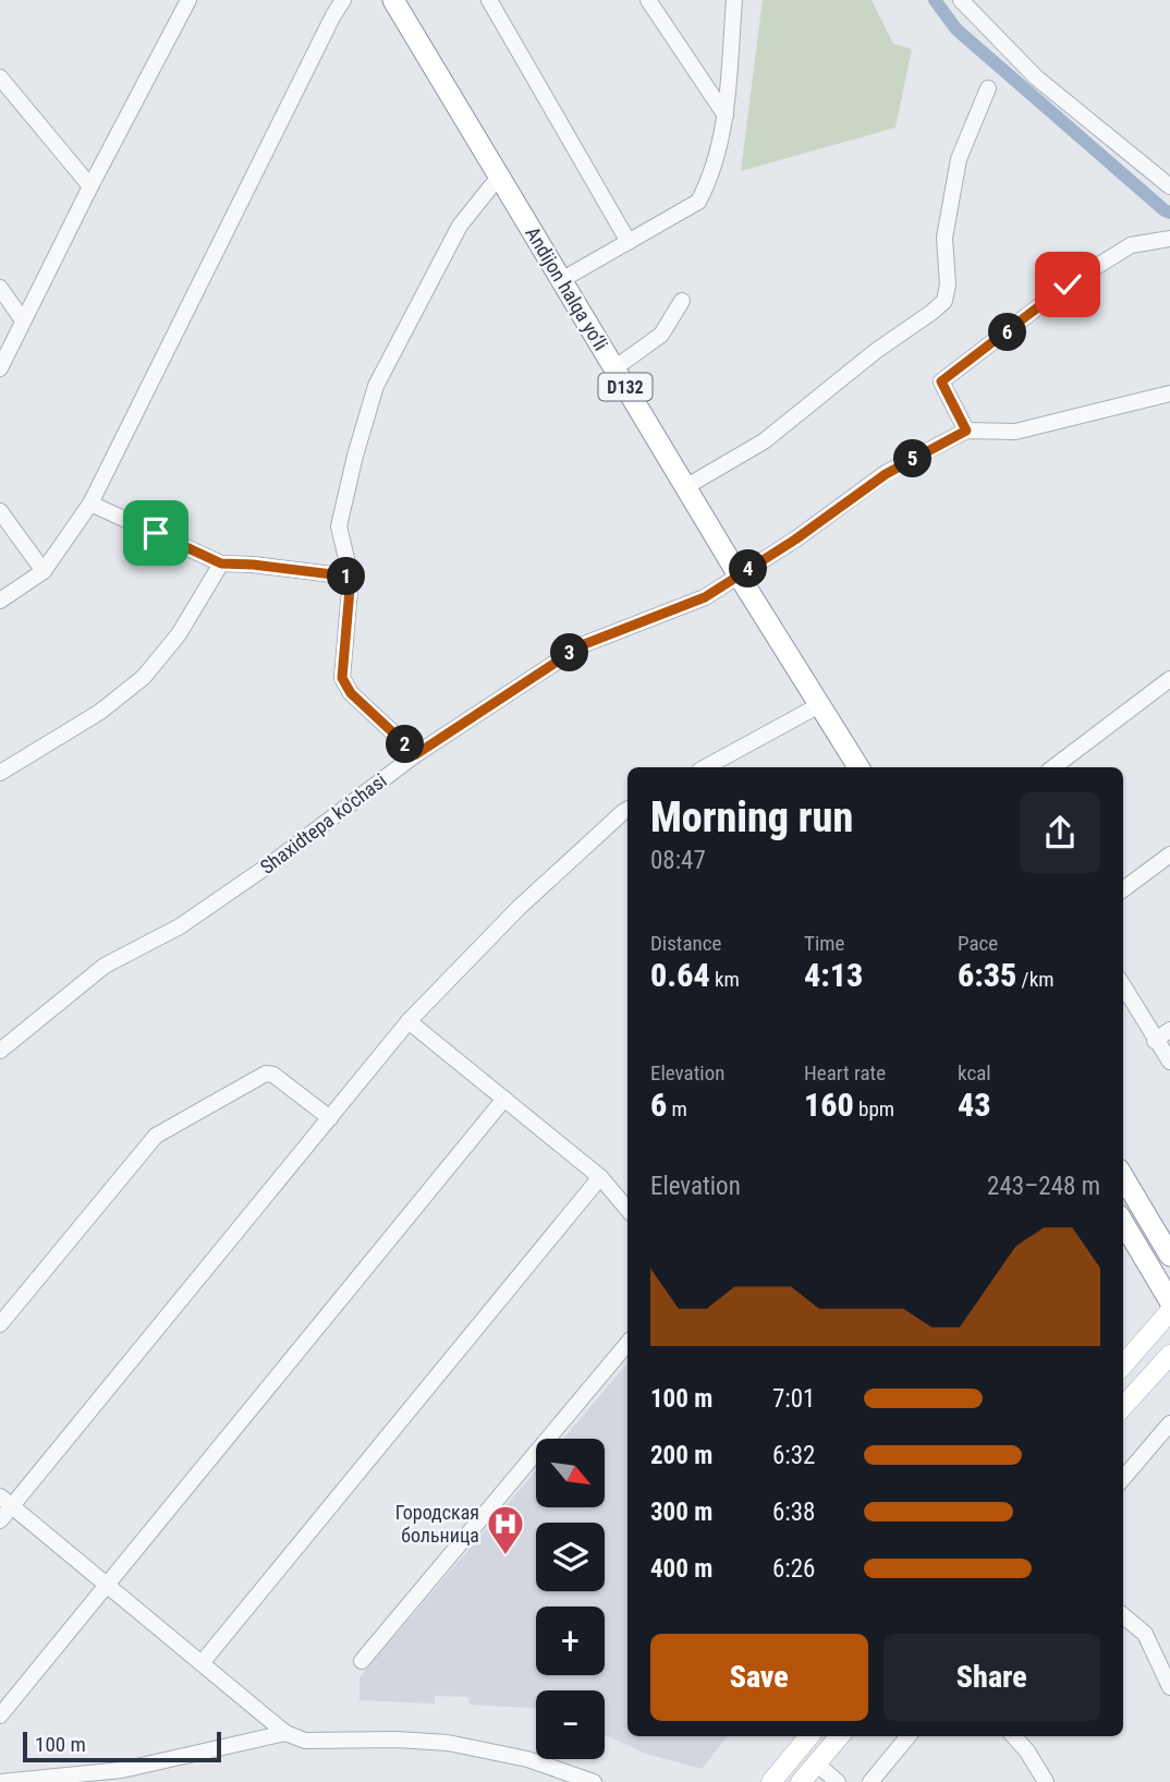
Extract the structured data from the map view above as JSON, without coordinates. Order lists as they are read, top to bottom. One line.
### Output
{"streets":{"highway":["Andijon halqa yo‘li","D132"],"street":["Shaxidtepa ko'chasi"]},"crossings":[["Andijon halqa yo‘li","Shaxidtepa ko'chasi"]],"places":{"hospital":["Городская больница"]},"scale_bar":"100 m","north":"bottom right","page":{"pins":["6","5","4","1","3","2"],"heading":["Morning run","08:47"],"stats":[["Distance","0.64 km"],["Time","4:13"],["Pace","6:35 /km"],["Elevation","6 m"],["Heart rate","160 bpm"],["kcal","43"]],"chart":["Elevation","243–248 m"],"list":[{"name":"100 m","note":"7:01"},{"name":"200 m","note":"6:32"},{"name":"300 m","note":"6:38"},{"name":"400 m","note":"6:26"}],"map_buttons":["+","−"],"buttons":["Save","Share"],"scale":"100 m"}}
